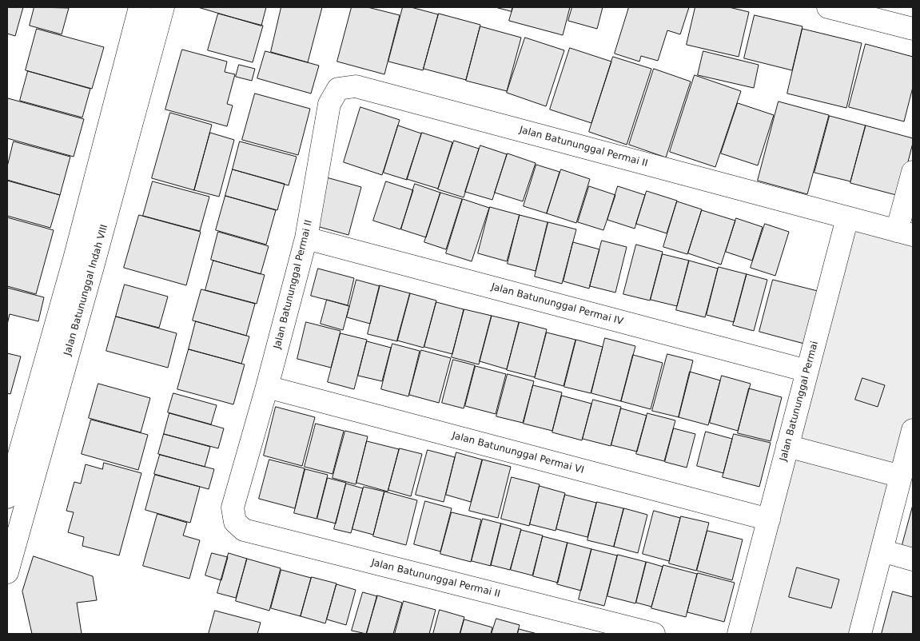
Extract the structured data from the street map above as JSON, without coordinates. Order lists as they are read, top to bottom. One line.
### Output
{"streets":{"street":["Jalan Batununggal Permai II","Jalan Batununggal Indah VIII","Jalan Batununggal Permai IV","Jalan Batununggal Permai","Jalan Batununggal Permai VI"]},"crossings":[["Jalan Batununggal Permai II","Jalan Batununggal Permai IV"],["Jalan Batununggal Permai II","Jalan Batununggal Permai"],["Jalan Batununggal Permai II","Jalan Batununggal Permai VI"],["Jalan Batununggal Permai IV","Jalan Batununggal Permai"],["Jalan Batununggal Permai","Jalan Batununggal Permai VI"]]}
